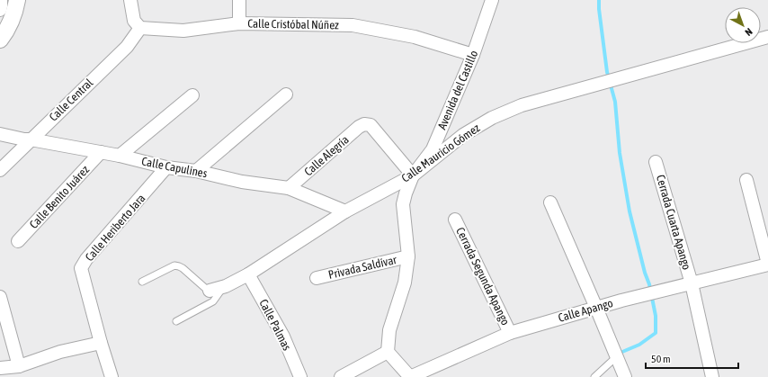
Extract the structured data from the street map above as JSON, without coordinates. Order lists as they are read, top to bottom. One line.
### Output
{"streets":{"street":["Calle Cristóbal Núñez","Avenida del Castillo","Calle Central","Calle Mauricio Gómez","Calle Alegría","Calle Capulines","Calle Benito Juárez","Cerrada Cuarta Apango","Calle Heriberto Jara","Privada Saldívar","Cerrada Segunda Apango","Calle Apango","Calle Palmas"]},"crossings":[["Calle Cristóbal Núñez","Avenida del Castillo"],["Calle Cristóbal Núñez","Calle Central"],["Avenida del Castillo","Calle Mauricio Gómez"],["Avenida del Castillo","Calle Alegría"],["Avenida del Castillo","Privada Saldívar"],["Calle Central","Calle Capulines"],["Calle Mauricio Gómez","Calle Alegría"],["Calle Mauricio Gómez","Calle Capulines"],["Calle Mauricio Gómez","Calle Palmas"],["Calle Alegría","Calle Capulines"],["Calle Capulines","Calle Benito Juárez"],["Calle Capulines","Calle Heriberto Jara"],["Cerrada Cuarta Apango","Calle Apango"],["Cerrada Segunda Apango","Calle Apango"]],"scale_bar":"50 m","north":"bottom right"}
